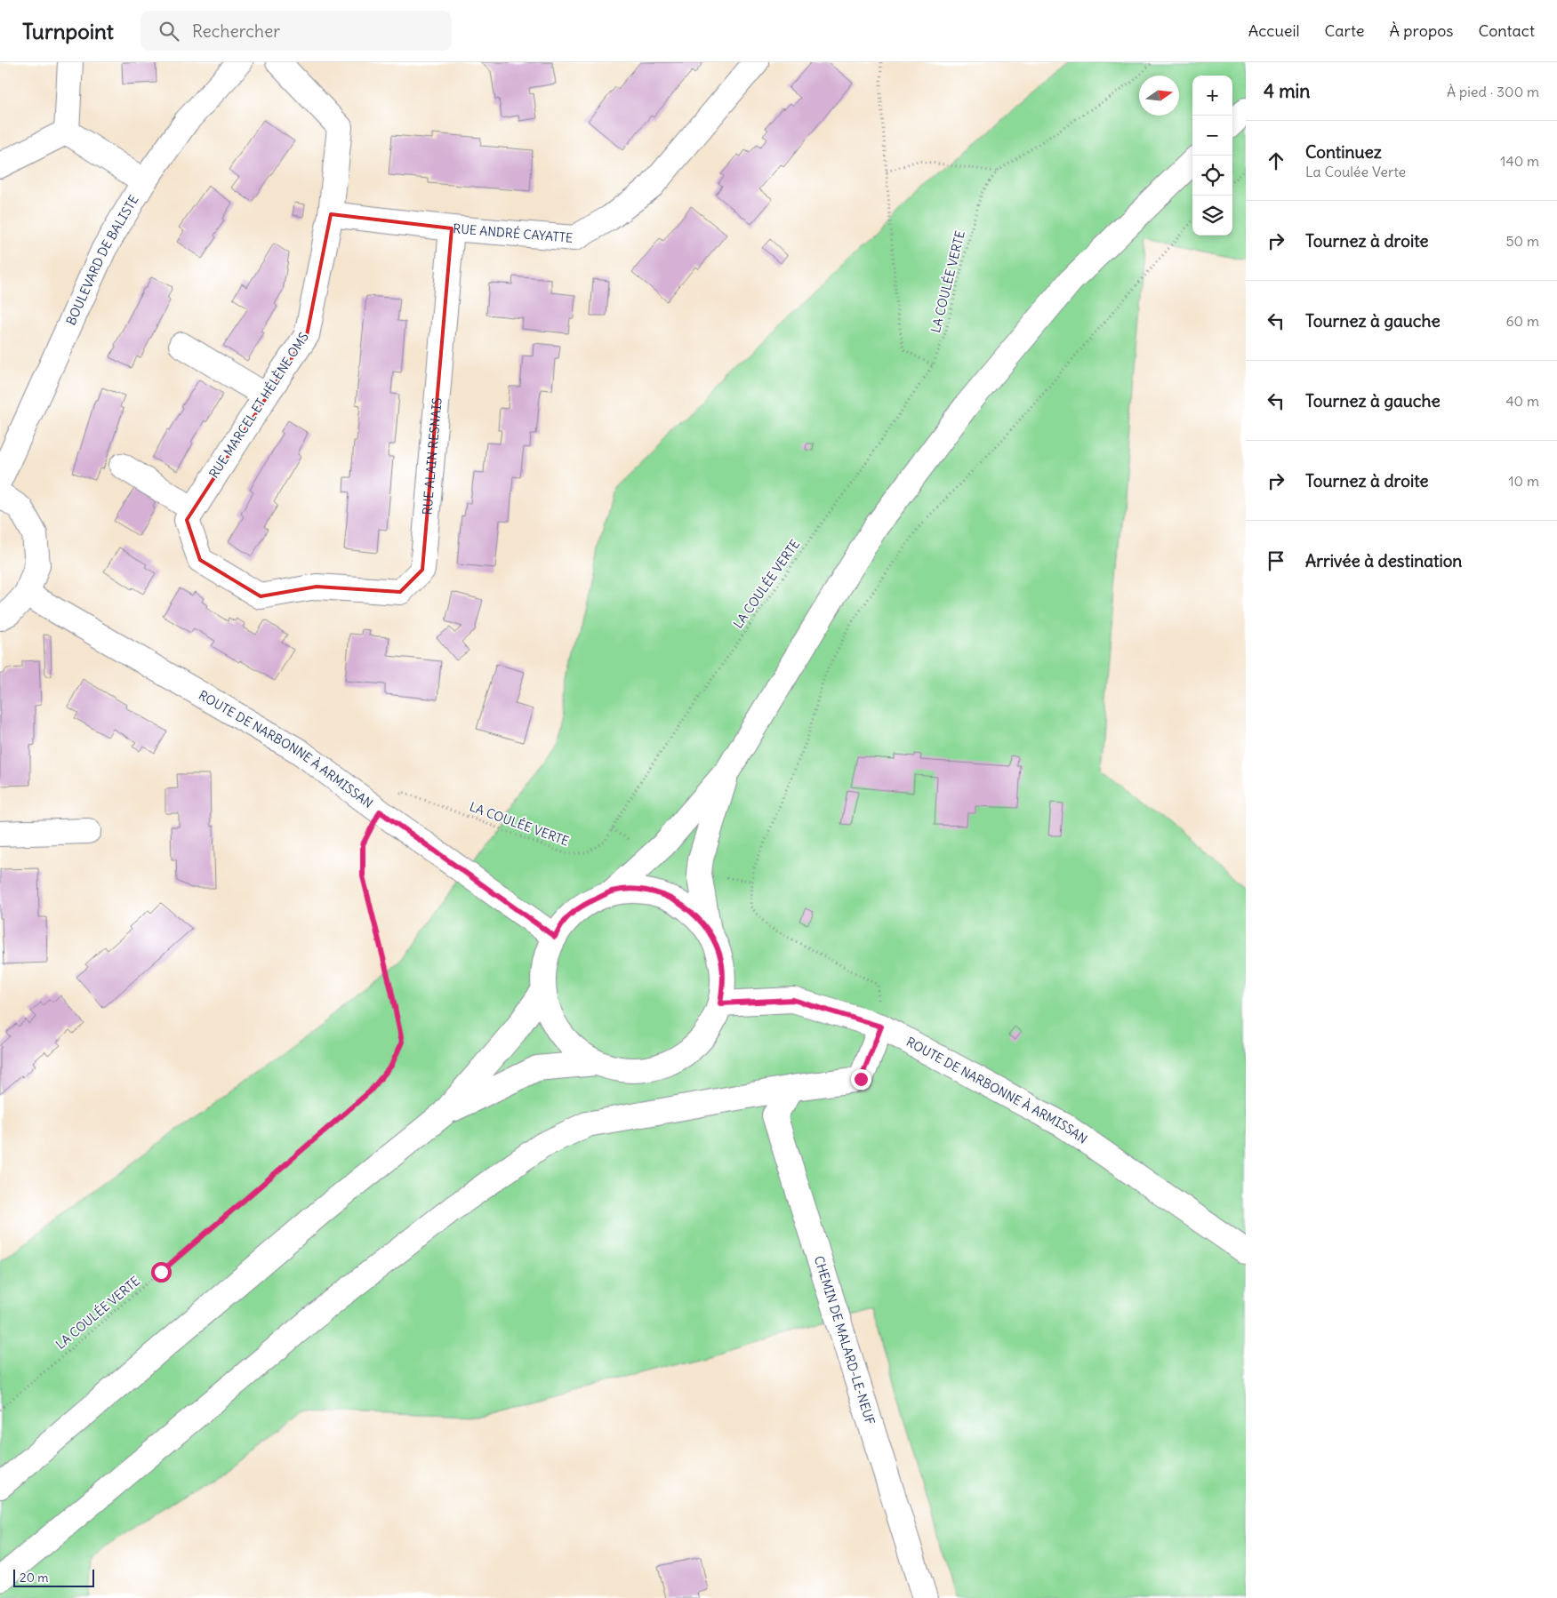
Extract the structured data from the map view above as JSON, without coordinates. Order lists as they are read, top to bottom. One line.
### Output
{"streets":{"street":["RUE ANDRÉ CAYATTE","BOULEVARD DE BALISTE","RUE MARCEL ET HÉLÈNE OMS","RUE ALAIN RESNAIS","ROUTE DE NARBONNE À ARMISSAN","CHEMIN DE MALARD-LE-NEUF"],"path":["LA COULÉE VERTE"]},"crossings":[["RUE ANDRÉ CAYATTE","RUE MARCEL ET HÉLÈNE OMS"],["RUE ANDRÉ CAYATTE","RUE ALAIN RESNAIS"],["LA COULÉE VERTE","ROUTE DE NARBONNE À ARMISSAN"],["RUE MARCEL ET HÉLÈNE OMS","RUE ALAIN RESNAIS"]],"scale_bar":"20 m","north":"right","page":{"header":"Turnpoint","search":"Rechercher","nav":["Accueil","Carte","À propos","Contact"],"heading":["4 min","À pied · 300 m"],"map_buttons":["+","−"],"list":[["Continuez","La Coulée Verte","140 m"],["Tournez à droite","50 m"],["Tournez à gauche","60 m"],["Tournez à gauche","40 m"],["Tournez à droite","10 m"],"Arrivée à destination"],"scale":"20 m"}}
